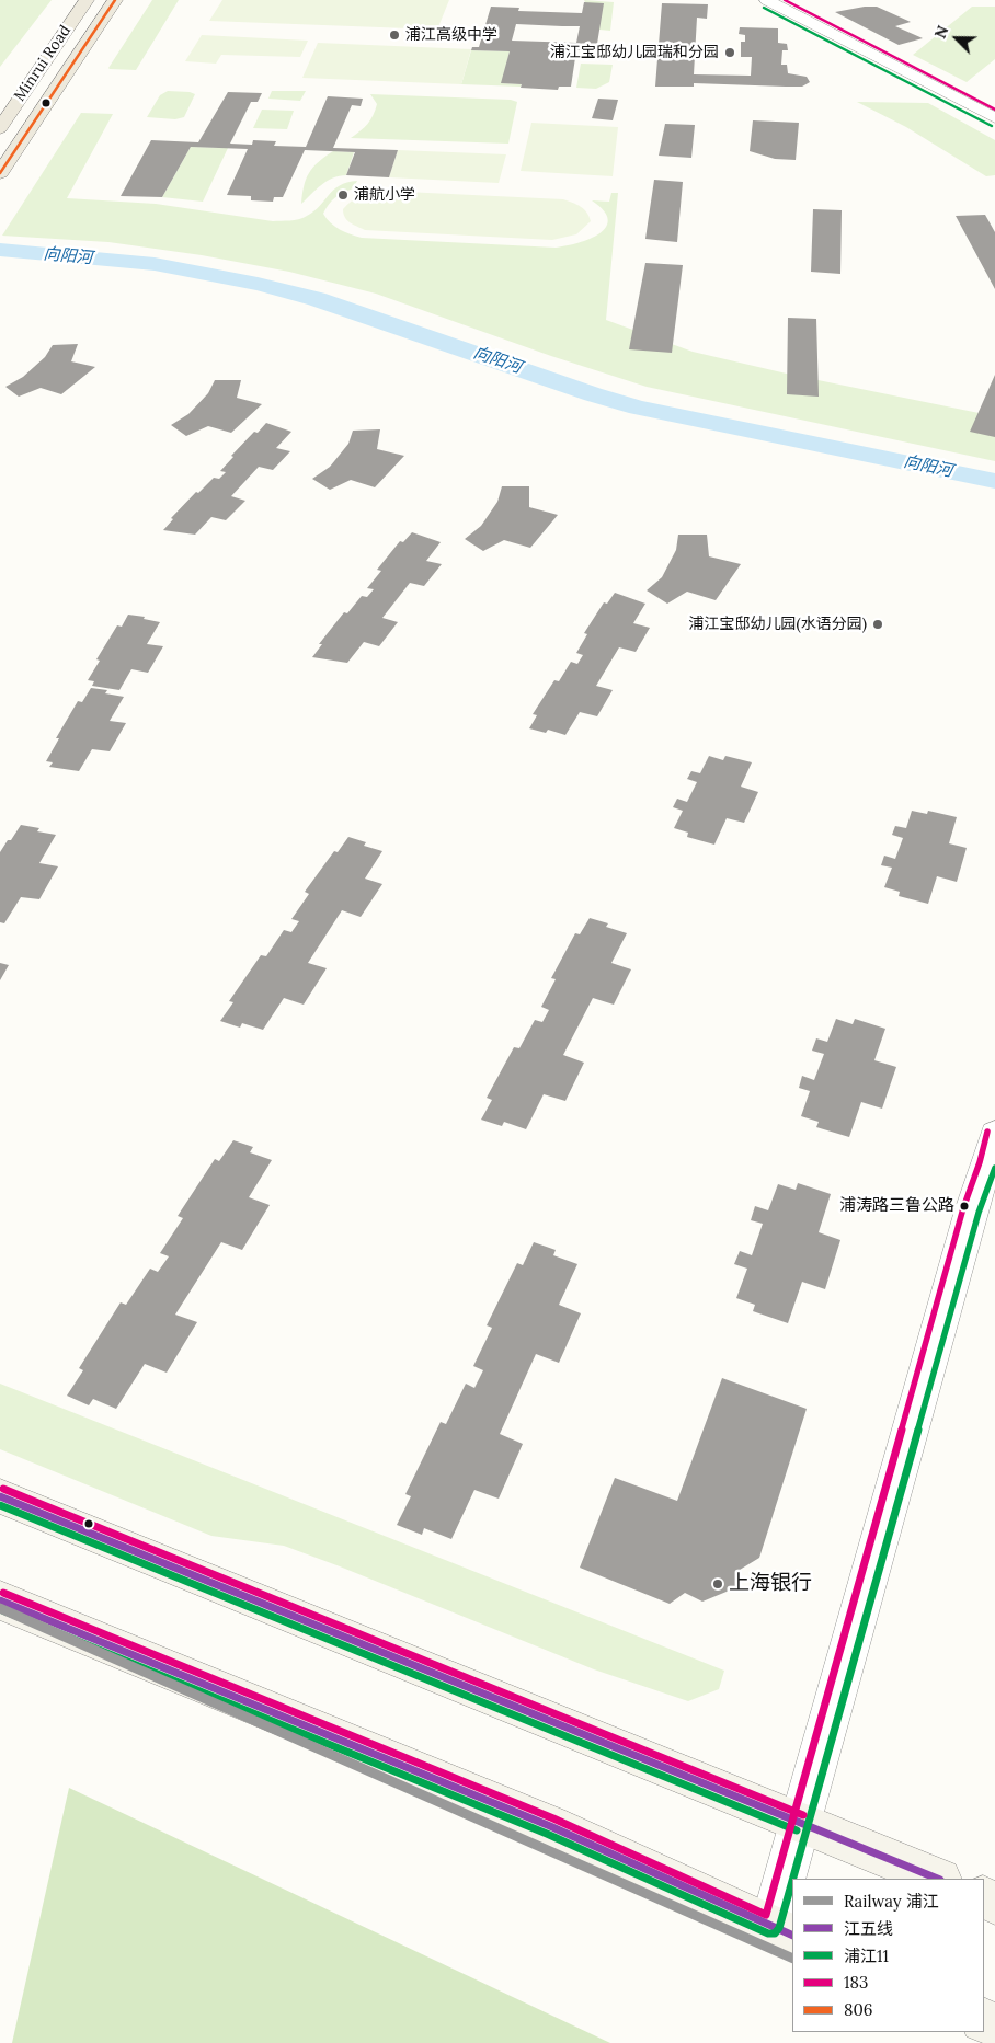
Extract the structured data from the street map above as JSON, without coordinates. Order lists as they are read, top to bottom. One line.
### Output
{"streets":{"main road":["Minrui Road"]},"water":["向阳河"],"places":["浦江高级中学","浦江宝邸幼儿园瑞和分园","浦航小学","浦江宝邸幼儿园(水语分园)","浦涛路三鲁公路","上海银行"],"lines":["transit line 183","transit line 806","transit line 浦江11","transit line 江五线","rail line 浦江"],"legend":["Railway 浦江","江五线","浦江11","183","806"],"north":"top left"}
